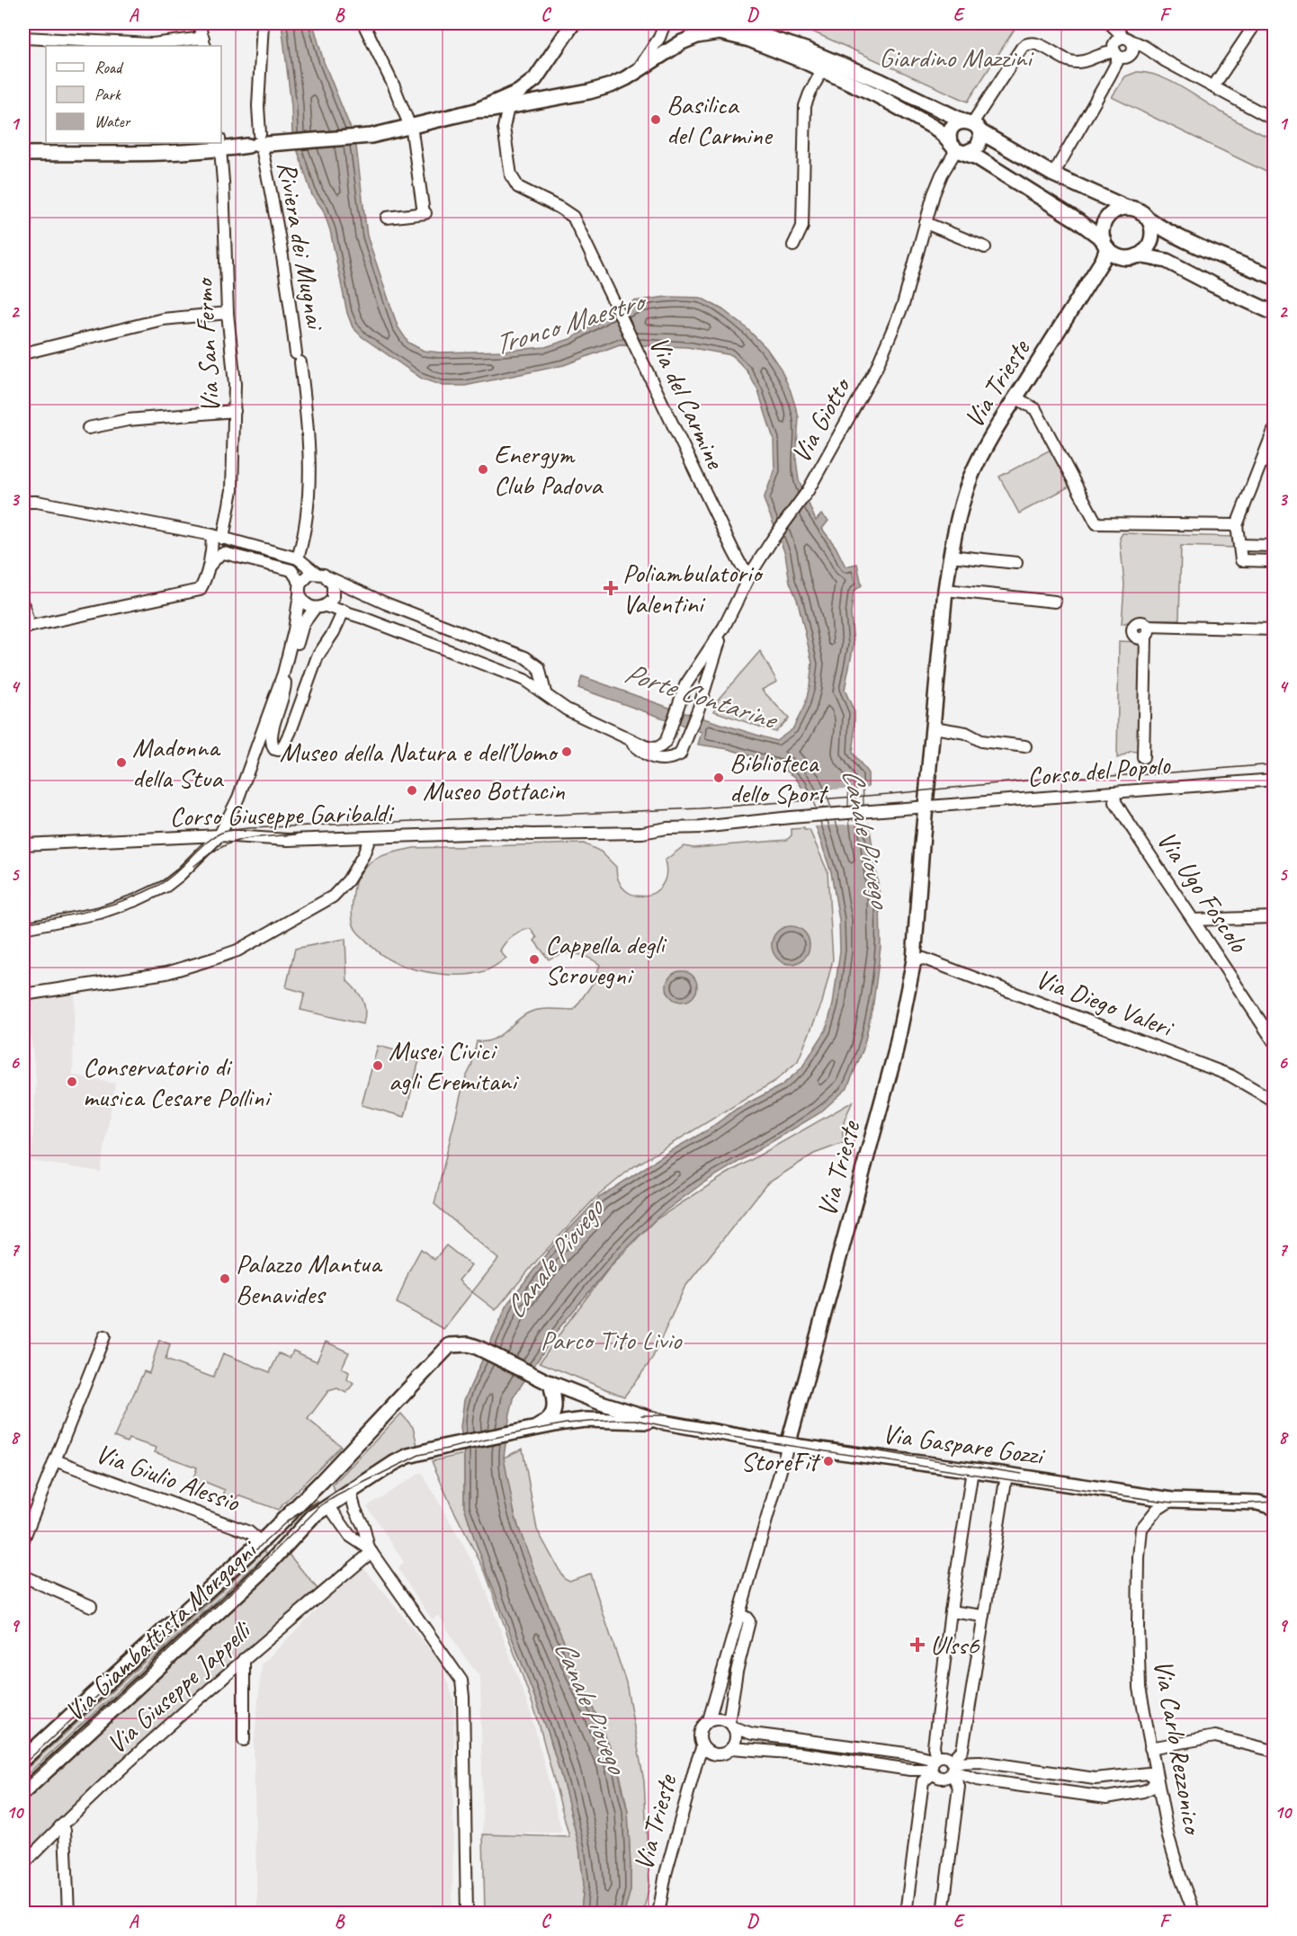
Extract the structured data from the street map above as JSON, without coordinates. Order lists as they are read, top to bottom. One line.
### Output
{"streets":{"street":["Riviera dei Mugnai","Via San Fermo","Via Trieste","Via del Carmine","Via Giotto","Corso del Popolo","Corso Giuseppe Garibaldi","Via Ugo Foscolo","Via Diego Valeri","Via Gaspare Gozzi","Via Giulio Alessio","Via Giambattista Morgagni","Via Giuseppe Jappelli","Via Carlo Rezzonico"]},"crossings":[["Via Trieste","Corso del Popolo"],["Via Trieste","Corso Giuseppe Garibaldi"],["Via Trieste","Via Diego Valeri"],["Via Trieste","Via Gaspare Gozzi"],["Via del Carmine","Via Giotto"],["Corso del Popolo","Corso Giuseppe Garibaldi"],["Corso del Popolo","Via Ugo Foscolo"],["Via Gaspare Gozzi","Via Giambattista Morgagni"],["Via Gaspare Gozzi","Via Carlo Rezzonico"],["Via Giulio Alessio","Via Giambattista Morgagni"]],"water":["Tronco Maestro","Porte Contarine","Canale Piovego"],"parks":["Giardino Mazzini","Parco Tito Livio"],"places":{"other":["Basilica del Carmine","Energym Club Padova","Museo della Natura e dell’Uomo","Madonna della Stua","Biblioteca dello Sport","Museo Bottacin","Cappella degli Scrovegni","Musei Civici agli Eremitani","Conservatorio di musica Cesare Pollini","Palazzo Mantua Benavides","StoreFit"],"health":["Poliambulatorio Valentini","Ulss6"]},"legend":["Road","Park","Water"],"grid":{"columns":["A","B","C","D","E","F"],"rows":["1","2","3","4","5","6","7","8","9","10"]}}
